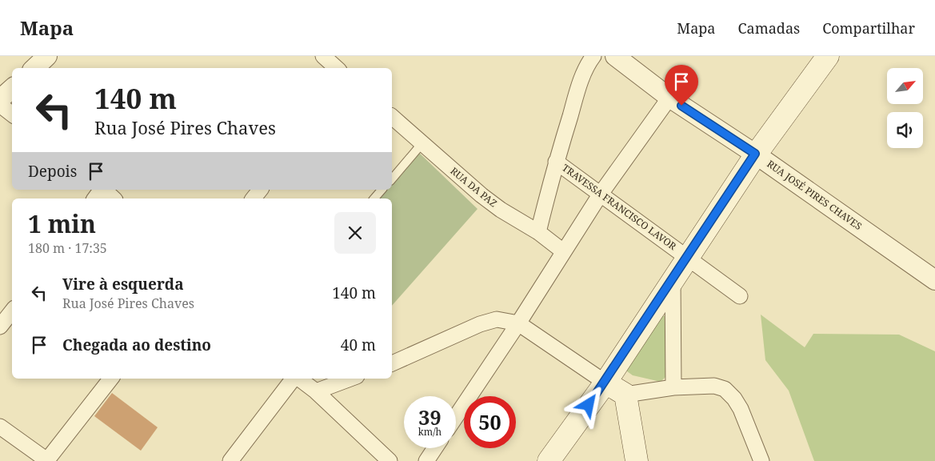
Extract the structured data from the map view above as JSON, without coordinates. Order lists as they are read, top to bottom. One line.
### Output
{"streets":{"street":["RUA DA PAZ","RUA JOSÉ PIRES CHAVES","TRAVESSA FRANCISCO LAVOR"]},"north":"top right","page":{"header":"Mapa","nav":["Mapa","Camadas","Compartilhar"],"turn":["140 m","Rua José Pires Chaves"],"then":"Depois","heading":["1 min","180 m · 17:35"],"list":[{"name":"Vire à esquerda","note":"Rua José Pires Chaves","value":"140 m"},{"name":"Chegada ao destino","value":"40 m"}],"speed":"39 km/h","limit":"50"}}
